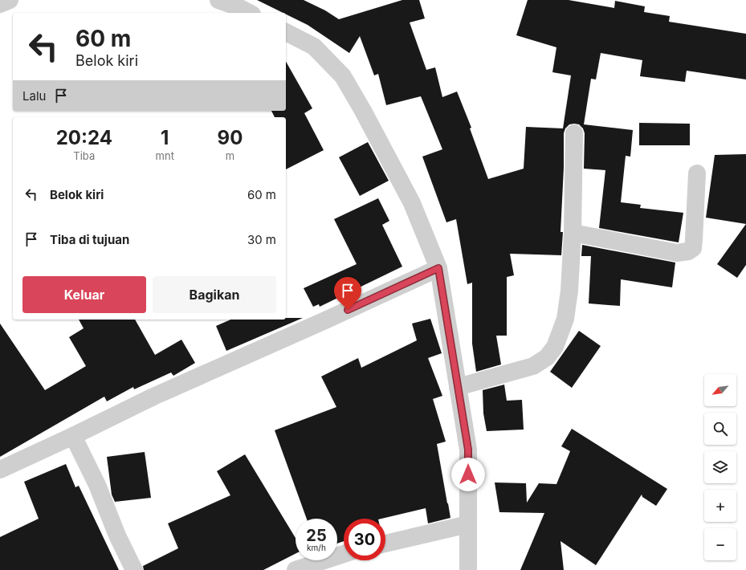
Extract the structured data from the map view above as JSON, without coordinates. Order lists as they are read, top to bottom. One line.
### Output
{"north":"bottom left","page":{"turn":["60 m","Belok kiri"],"then":"Lalu","eta":["20:24","Tiba","1","mnt","90","m"],"list":[{"name":"Belok kiri","value":"60 m"},{"name":"Tiba di tujuan","value":"30 m"}],"buttons":["Keluar","Bagikan"],"map_buttons":["+","−"],"speed":"25 km/h","limit":"30"}}
